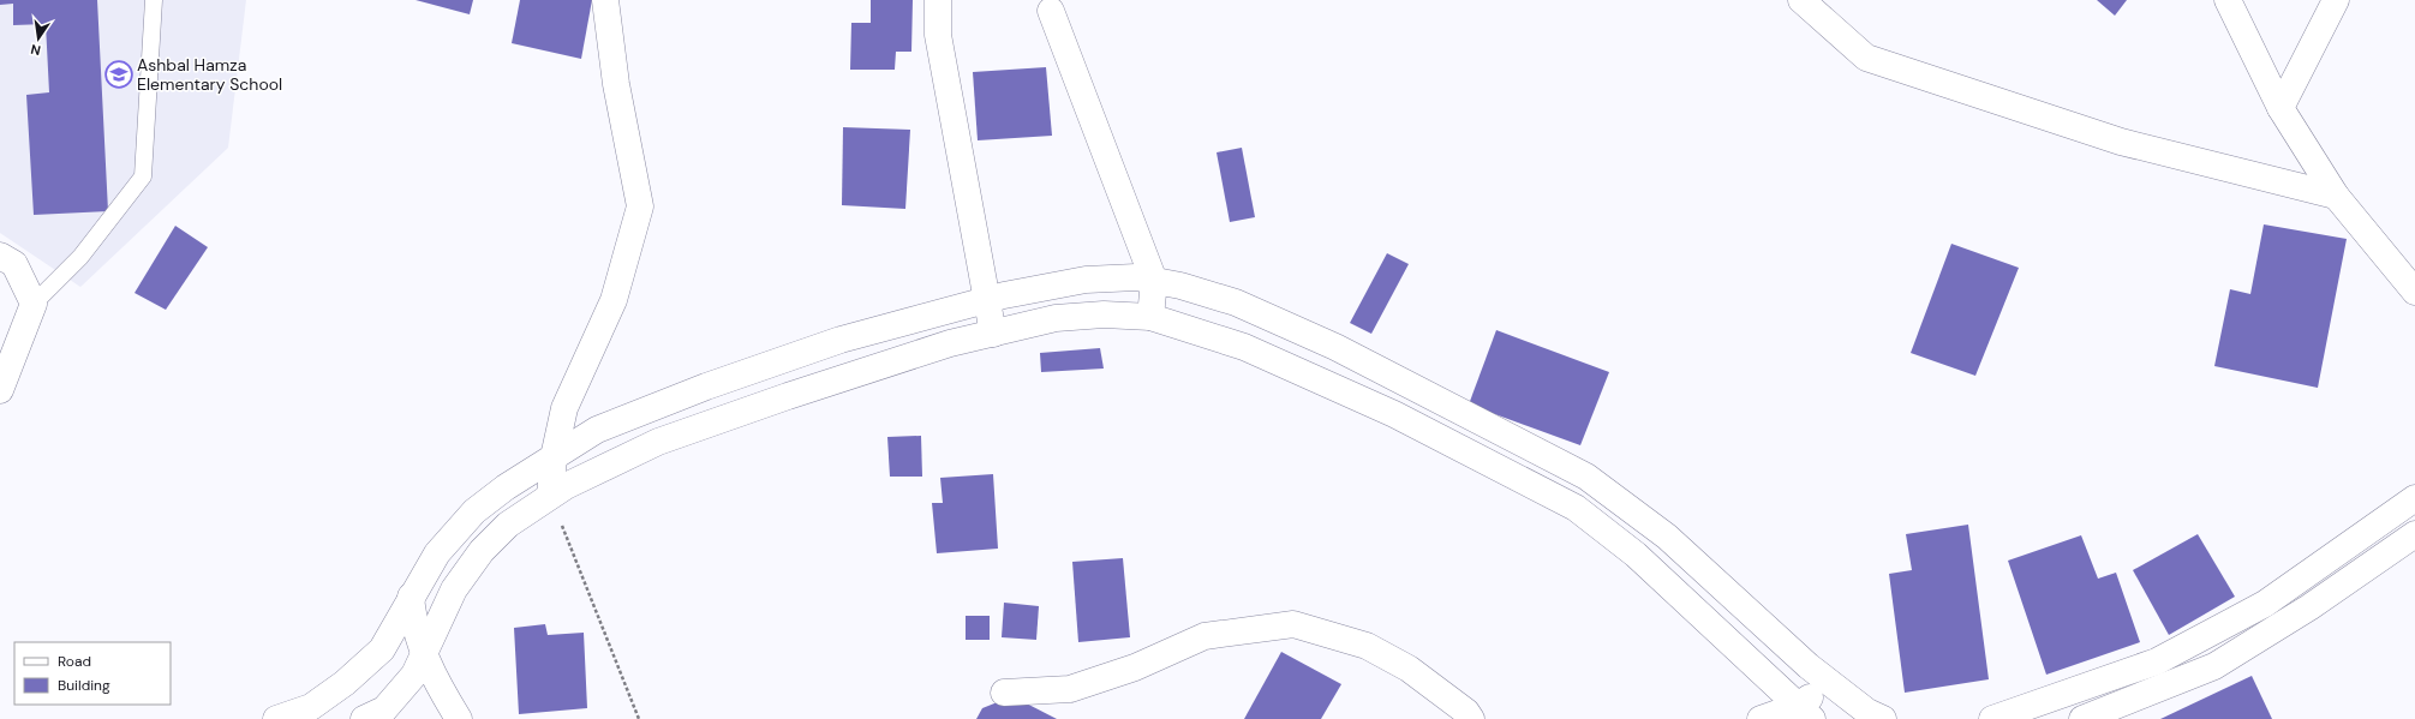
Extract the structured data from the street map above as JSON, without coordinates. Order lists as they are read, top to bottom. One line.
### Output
{"places":{"school or university":["Ashbal Hamza Elementary School"]},"legend":["Road","Building"],"north":"bottom"}
